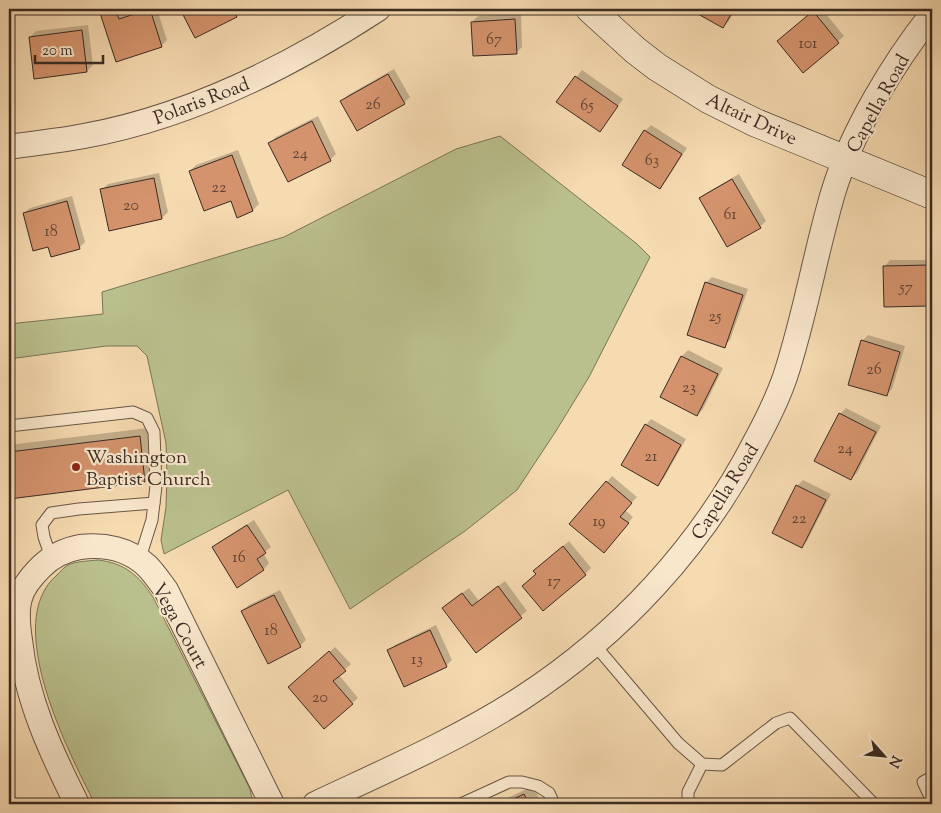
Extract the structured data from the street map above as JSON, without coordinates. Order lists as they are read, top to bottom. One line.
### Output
{"streets":{"street":["Polaris Road","Capella Road","Altair Drive","Vega Court"]},"crossings":[["Capella Road","Altair Drive"]],"places":["Washington Baptist Church"],"house_numbers":["67","101","26","65","24","63","22","20","61","18","57","25","26","23","24","21","22","19","16","17","18","13","20"],"scale_bar":"20 m","north":"bottom right"}
